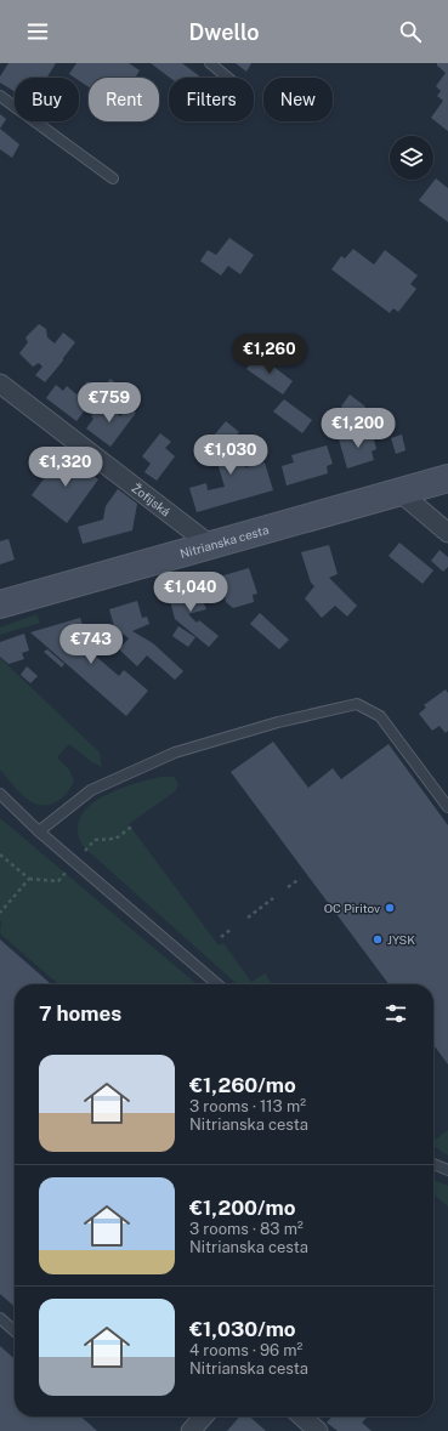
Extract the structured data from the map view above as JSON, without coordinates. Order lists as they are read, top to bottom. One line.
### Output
{"streets":{"main road":["Nitrianska cesta"],"street":["Žofijská"]},"crossings":[["Žofijská","Nitrianska cesta"]],"places":["OC Piritov","JYSK"],"page":{"header":"Dwello","chip":["Buy","Rent","Filters","New"],"price":["€1,260","€759","€1,200","€1,030","€1,320","€1,040","€743"],"heading":"7 homes","list":[{"name":"€1,260/mo","note":"3 rooms · 113 m² · Nitrianska cesta"},{"name":"€1,200/mo","note":"3 rooms · 83 m² · Nitrianska cesta"},{"name":"€1,030/mo","note":"4 rooms · 96 m² · Nitrianska cesta"}]}}
